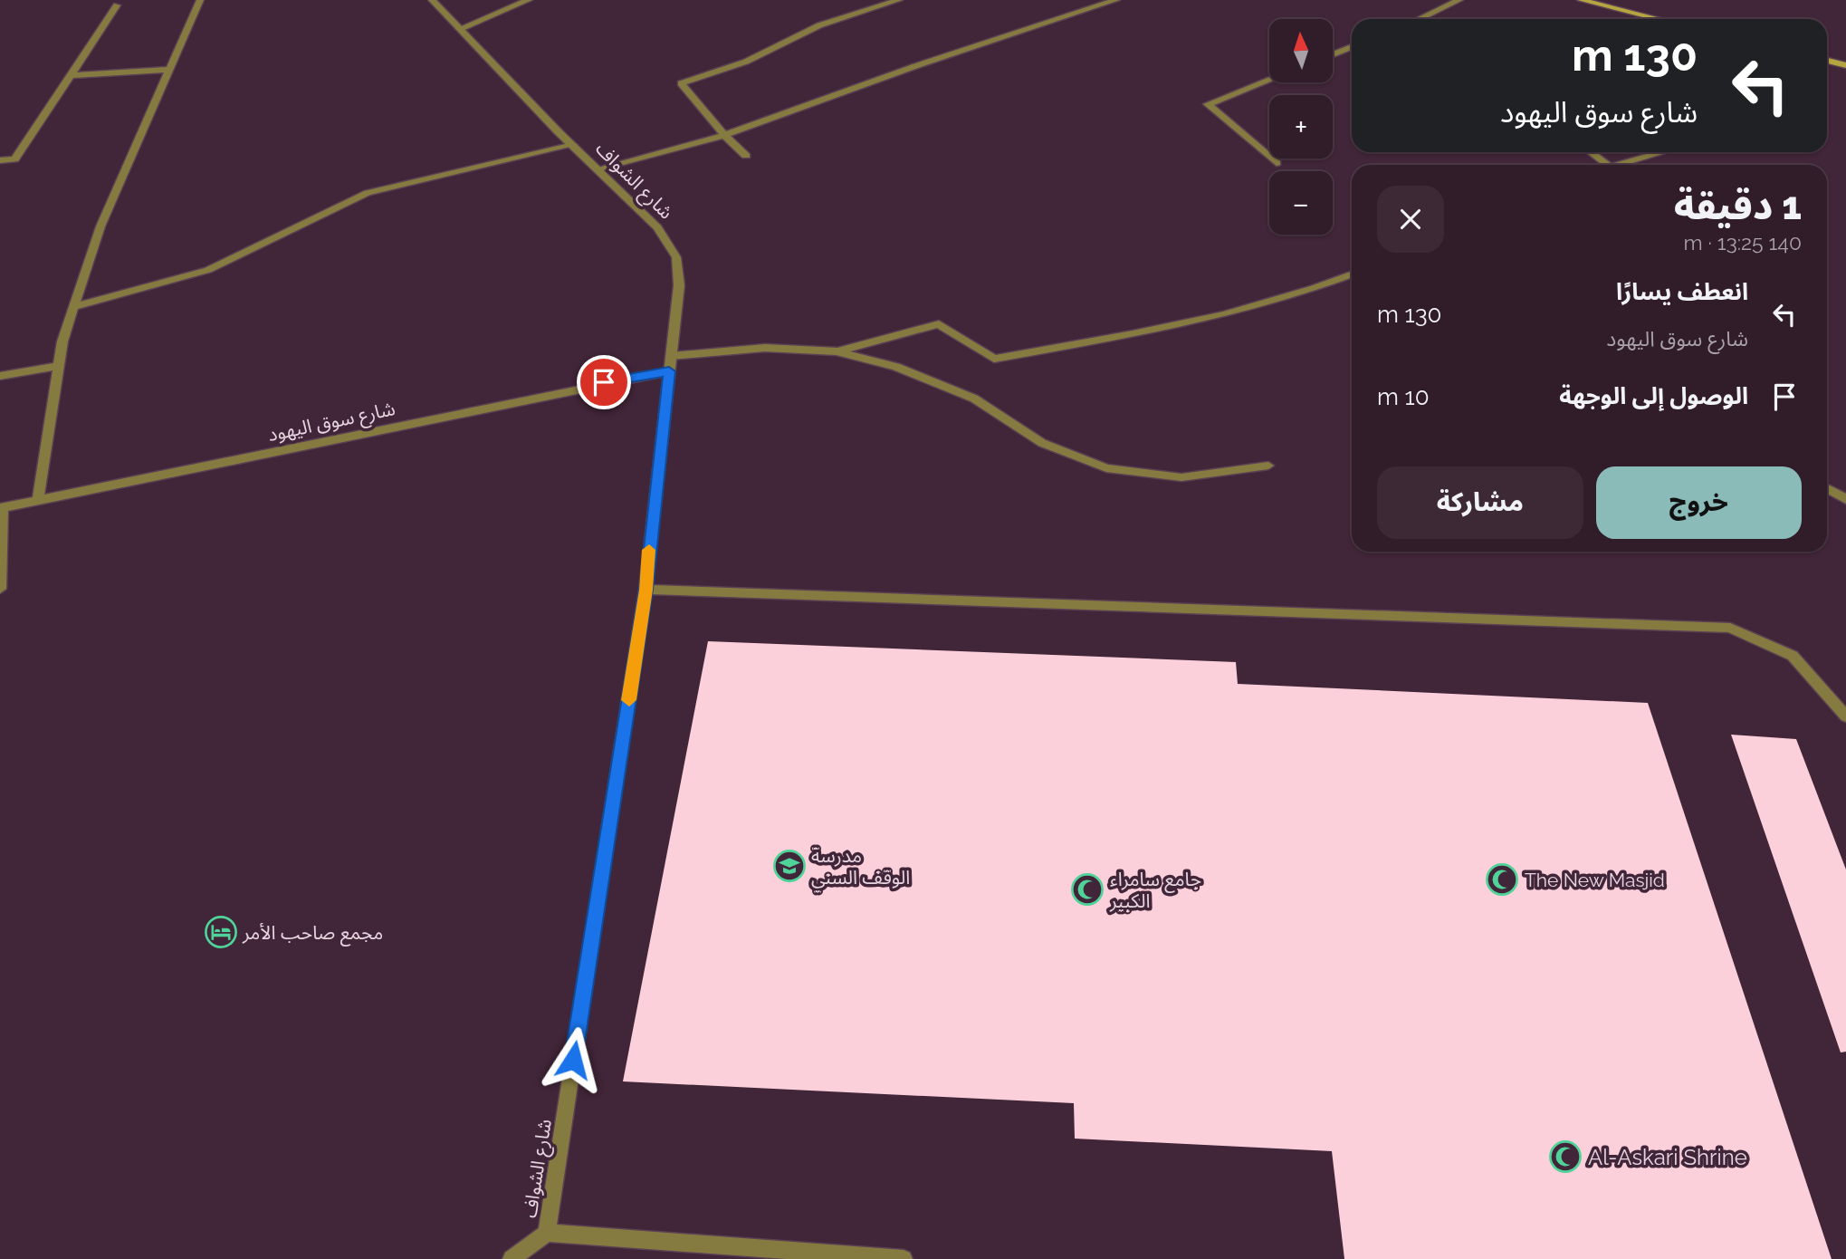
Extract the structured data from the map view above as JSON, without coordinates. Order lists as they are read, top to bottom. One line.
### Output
{"streets":{"street":["شارع الشواف","شارع سوق اليهود"]},"crossings":[["شارع الشواف","شارع سوق اليهود"]],"places":{"school or university":["مدرسة الوقف السني"],"mosque":["The New Masjid","جامع سامراء الكبير","Al-Askari Shrine"],"hotel":["مجمع صاحب الأمر"]},"north":"top","page":{"map_buttons":["+","−"],"turn":["130 m","شارع سوق اليهود"],"heading":["1 دقيقة","140 m · 13:25"],"list":[{"name":"انعطف يسارًا","note":"شارع سوق اليهود","value":"130 m"},{"name":"الوصول إلى الوجهة","value":"10 m"}],"buttons":["خروج","مشاركة"]}}
